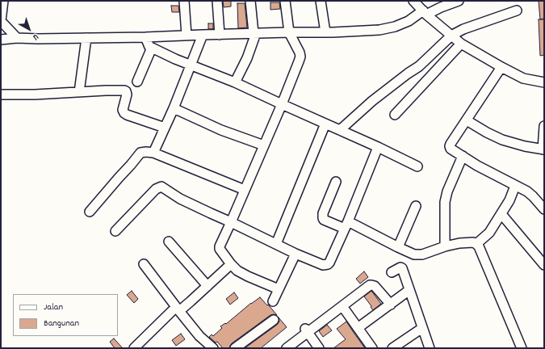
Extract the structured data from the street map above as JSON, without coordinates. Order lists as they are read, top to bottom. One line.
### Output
{"legend":["Jalan","Bangunan"],"north":"bottom right"}
